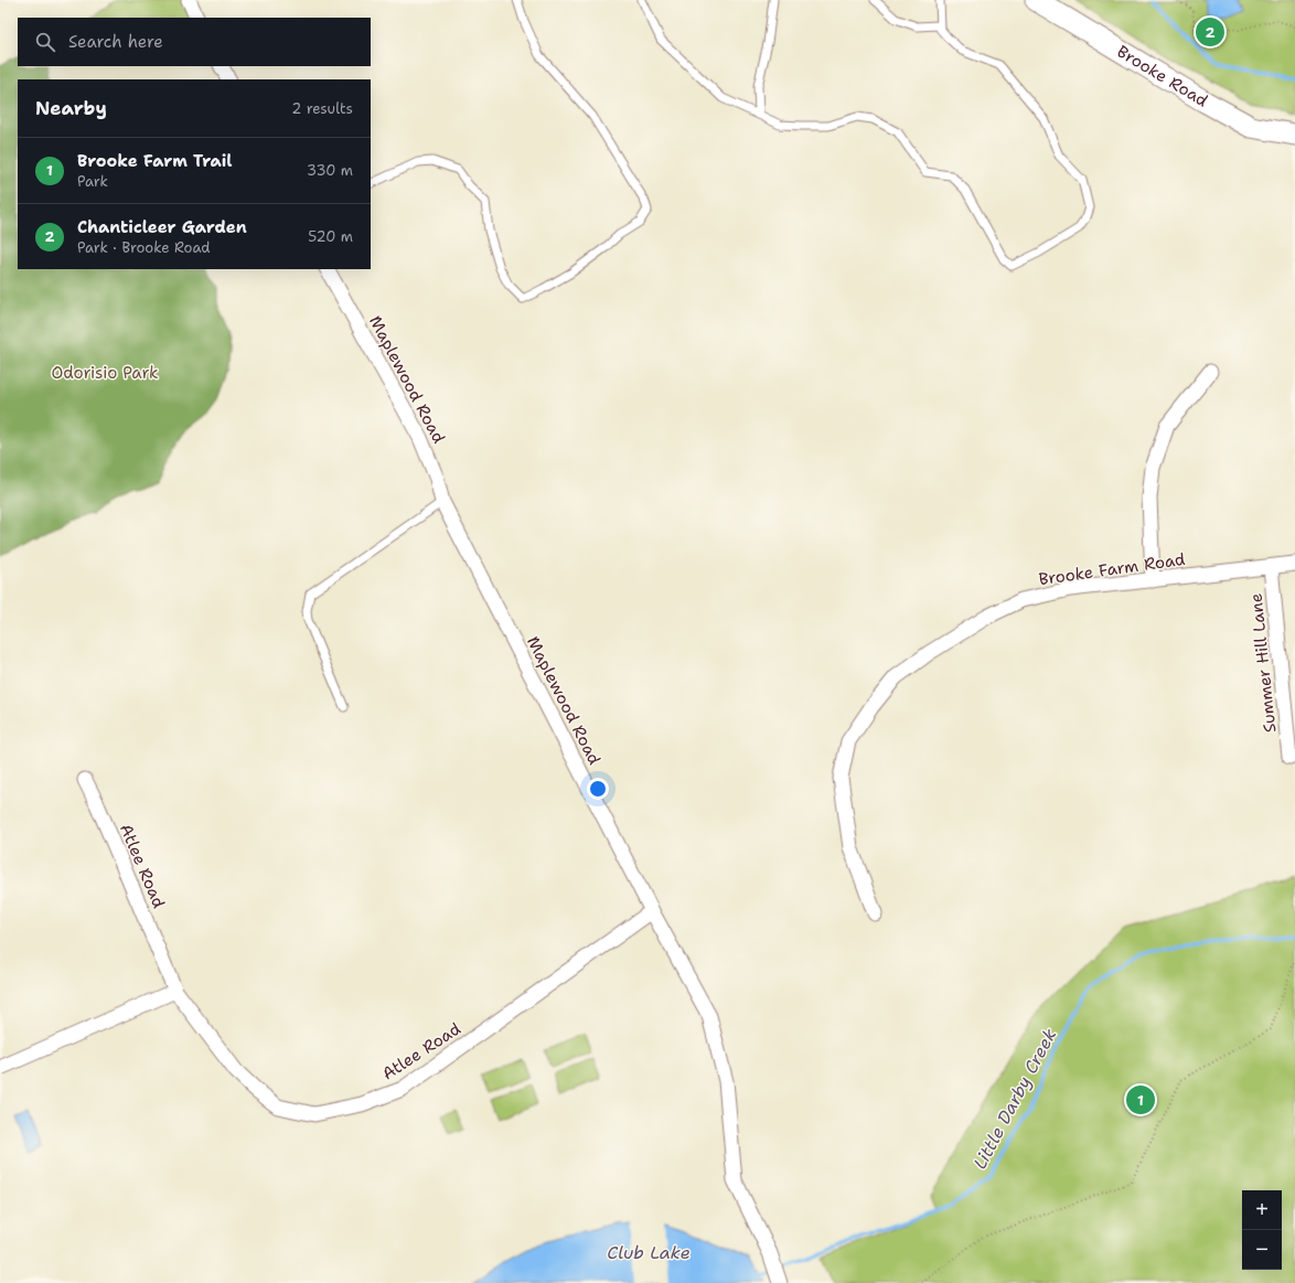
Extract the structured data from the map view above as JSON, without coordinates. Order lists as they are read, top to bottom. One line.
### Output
{"streets":{"main road":["Brooke Road"],"street":["Maplewood Road","Brooke Farm Road","Summer Hill Lane","Atlee Road"]},"crossings":[["Maplewood Road","Atlee Road"],["Brooke Farm Road","Summer Hill Lane"]],"water":["Little Darby Creek","Club Lake"],"parks":["Odorisio Park"],"page":{"pins":["2","1"],"search":"Search here","heading":["Nearby","2 results"],"list":[{"mark":"1","name":"Brooke Farm Trail","note":"Park","value":"330 m"},{"mark":"2","name":"Chanticleer Garden","note":"Park · Brooke Road","value":"520 m"}],"map_buttons":["+","−"]}}
